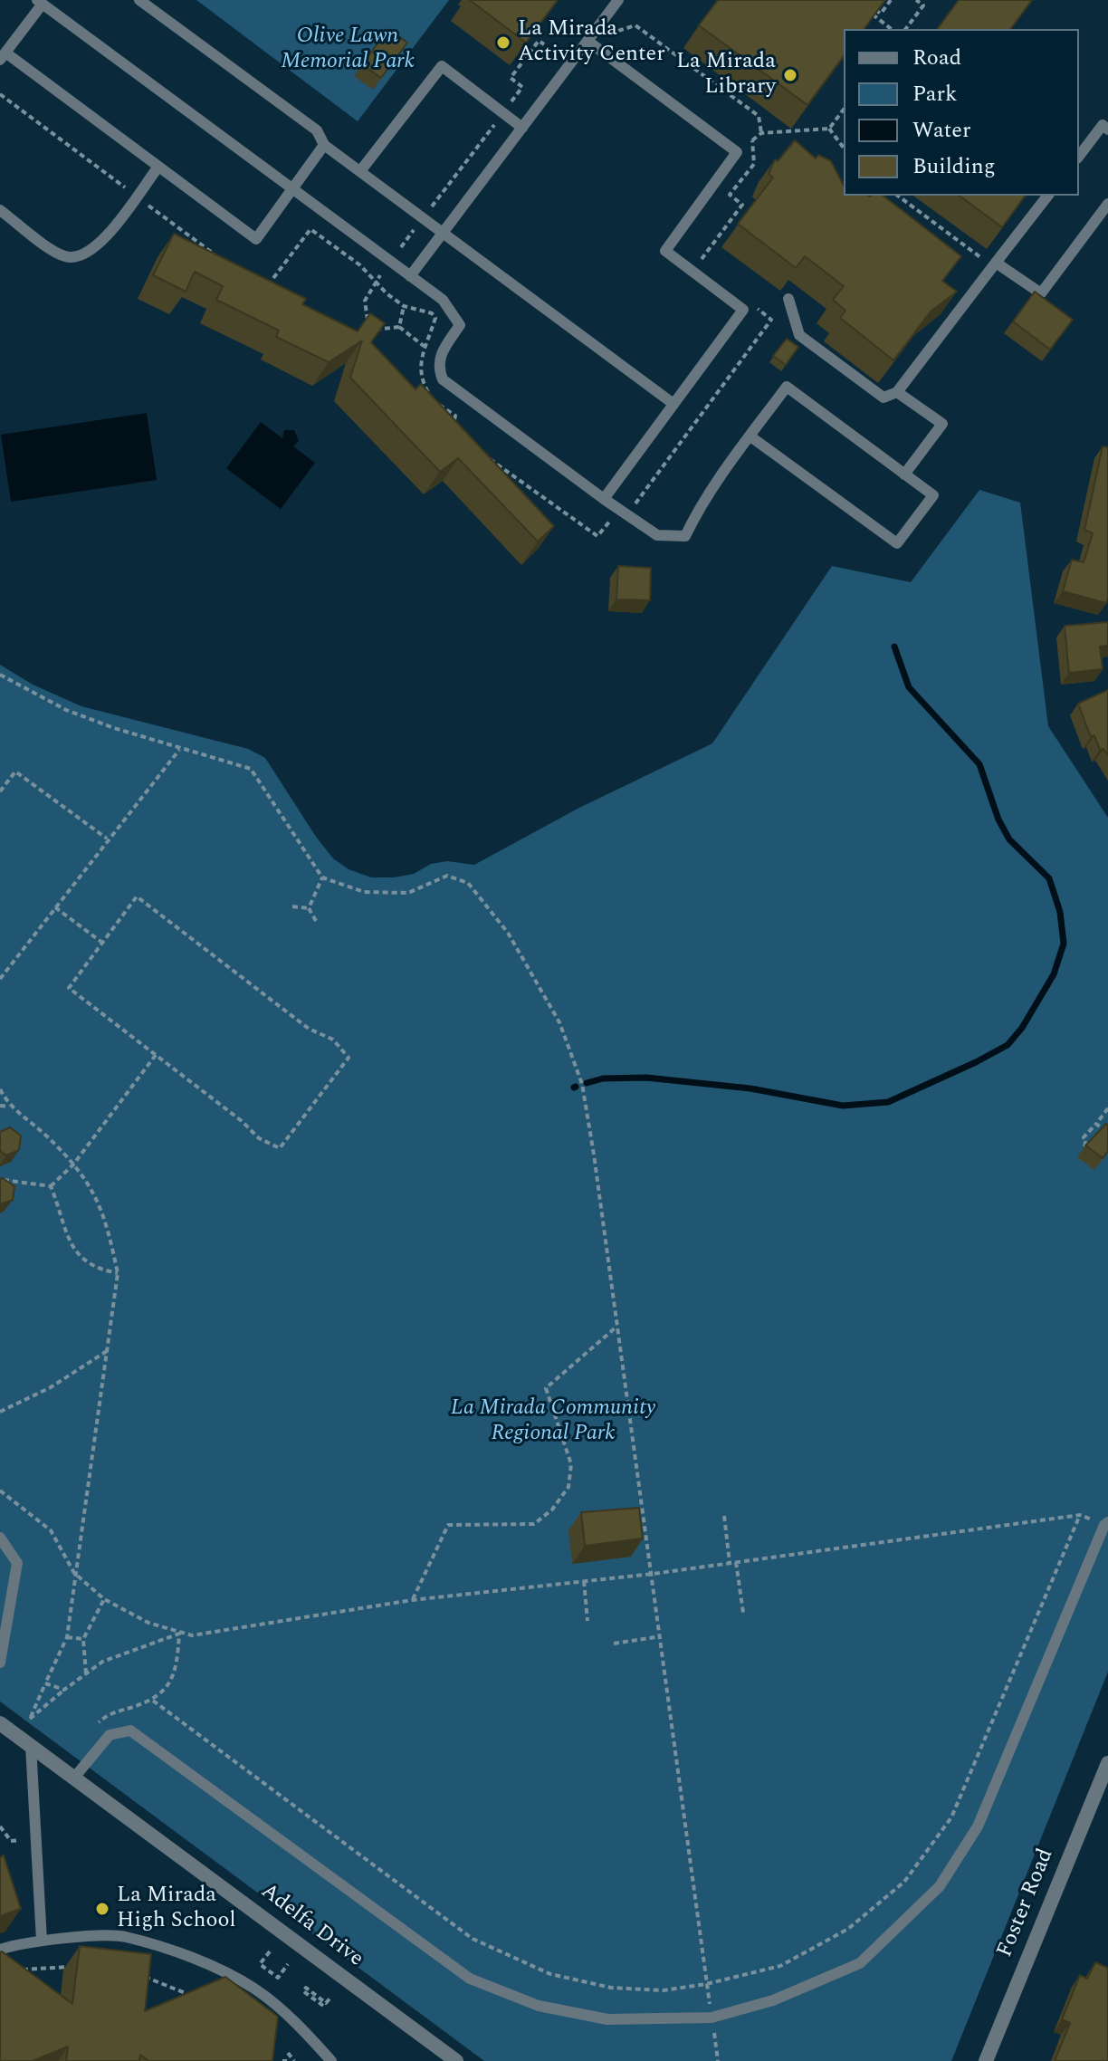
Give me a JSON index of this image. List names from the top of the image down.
{
  "streets": {
    "street": ["Foster Road", "Adelfa Drive"]
  },
  "parks": ["Olive Lawn Memorial Park", "La Mirada Community Regional Park"],
  "places": ["La Mirada Activity Center", "La Mirada Library", "La Mirada High School"],
  "legend": [
    "Road",
    "Park",
    "Water",
    "Building"
  ]
}
